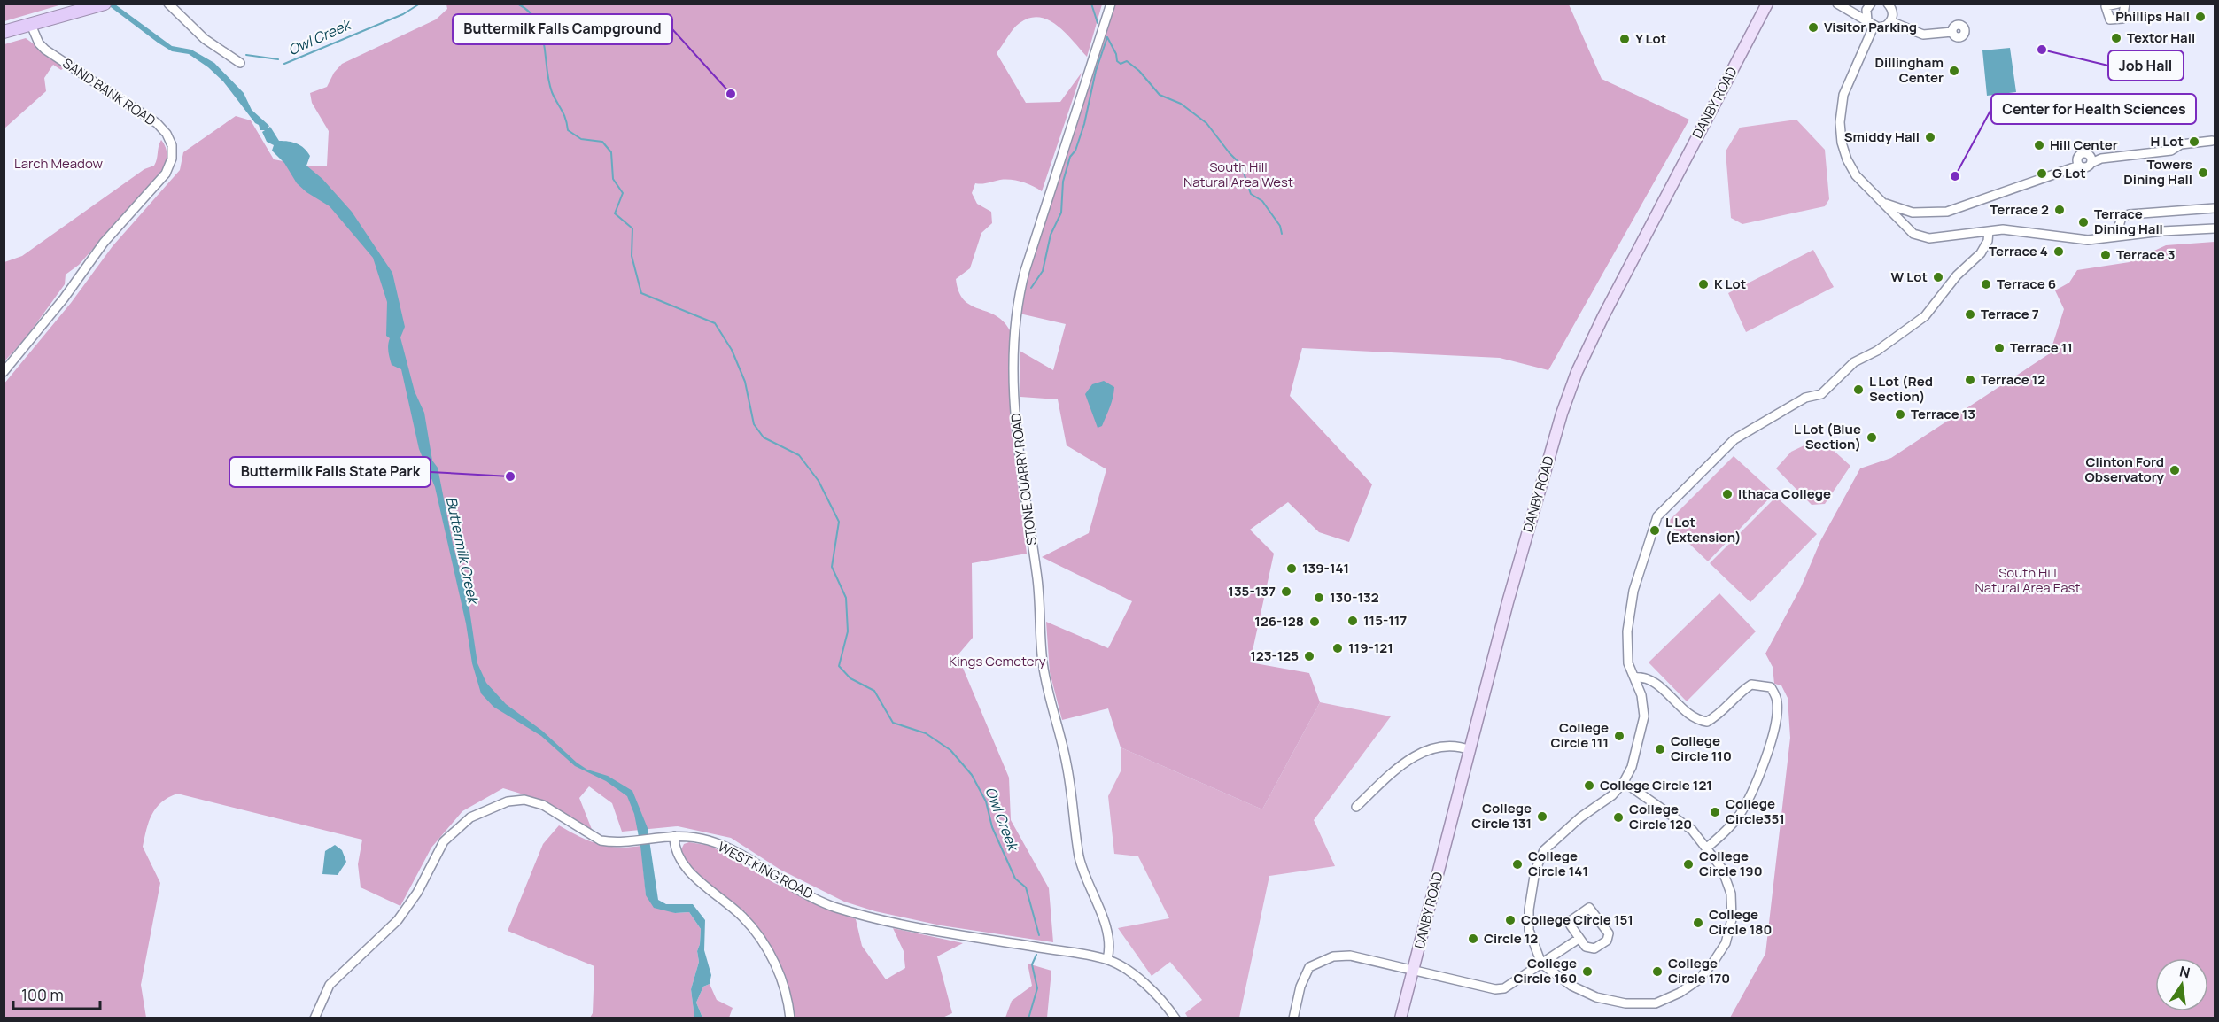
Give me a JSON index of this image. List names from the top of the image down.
{
  "streets": {
    "main road": ["DANBY ROAD"],
    "street": ["SAND BANK ROAD", "STONE QUARRY ROAD", "WEST KING ROAD"]
  },
  "crossings": [
    ["STONE QUARRY ROAD", "WEST KING ROAD"]
  ],
  "water": ["Owl Creek", "Buttermilk Creek"],
  "parks": [
    "Larch Meadow",
    "South Hill Natural Area West",
    "South Hill Natural Area East",
    "Kings Cemetery"
  ],
  "places": [
    "Phillips Hall",
    "Visitor Parking",
    "Textor Hall",
    "Y Lot",
    "Job Hall",
    "Dillingham Center",
    "Buttermilk Falls Campground",
    "Smiddy Hall",
    "H Lot",
    "Hill Center",
    "Towers Dining Hall",
    "G Lot",
    "Center for Health Sciences",
    "Terrace 2",
    "Terrace Dining Hall",
    "Terrace 4",
    "Terrace 3",
    "W Lot",
    "K Lot",
    "Terrace 6",
    "Terrace 7",
    "Terrace 11",
    "Terrace 12",
    "L Lot (Red Section)",
    "Terrace 13",
    "L Lot (Blue Section)",
    "Clinton Ford Observatory",
    "Buttermilk Falls State Park",
    "Ithaca College",
    "L Lot (Extension)",
    "139-141",
    "135-137",
    "130-132",
    "115-117",
    "126-128",
    "119-121",
    "123-125",
    "College Circle 111",
    "College Circle 110",
    "College Circle 121",
    "College Circle351",
    "College Circle 131",
    "College Circle 120",
    "College Circle 141",
    "College Circle 190",
    "College Circle 151",
    "College Circle 180",
    "Circle 12",
    "College Circle 160",
    "College Circle 170"
  ],
  "scale_bar": "100 m",
  "north": "top"
}
